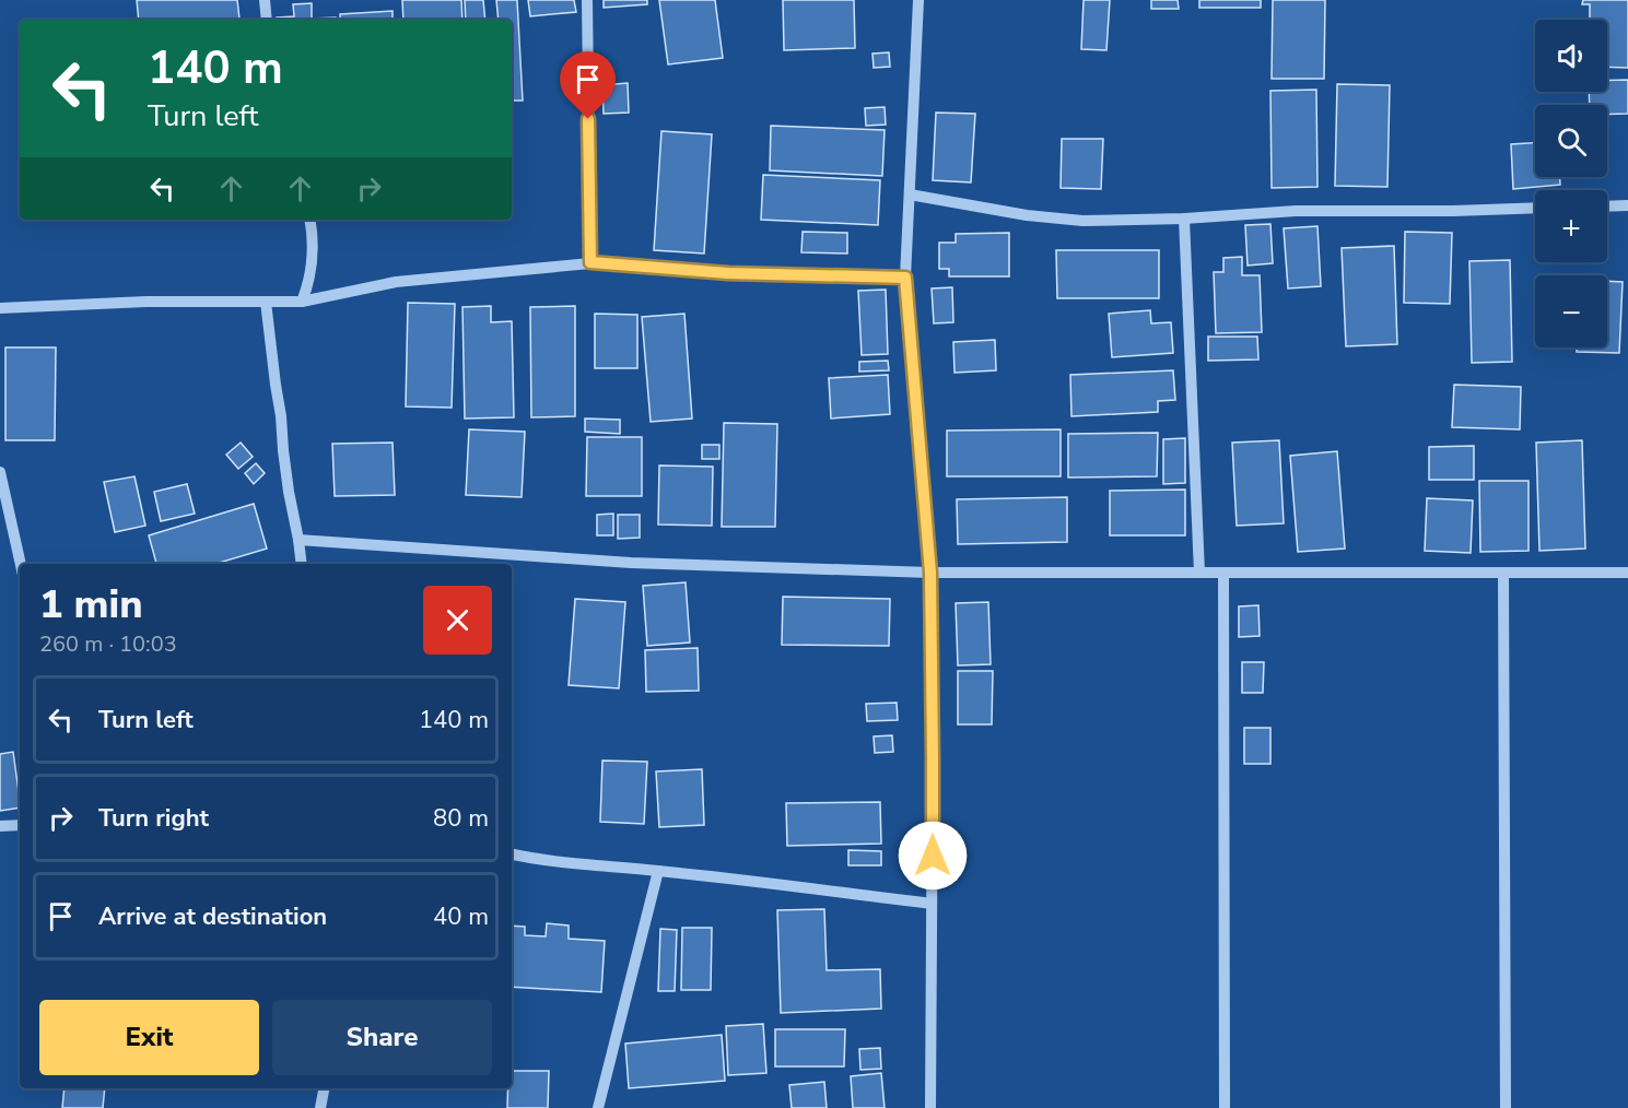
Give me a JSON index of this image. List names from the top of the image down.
{
  "page": {
    "map_buttons": ["+", "−"],
    "turn": ["140 m", "Turn left"],
    "heading": ["1 min", "260 m · 10:03"],
    "list": [
      {
        "name": "Turn left",
        "value": "140 m"
      },
      {
        "name": "Turn right",
        "value": "80 m"
      },
      {
        "name": "Arrive at destination",
        "value": "40 m"
      }
    ],
    "buttons": ["Exit", "Share"]
  }
}
